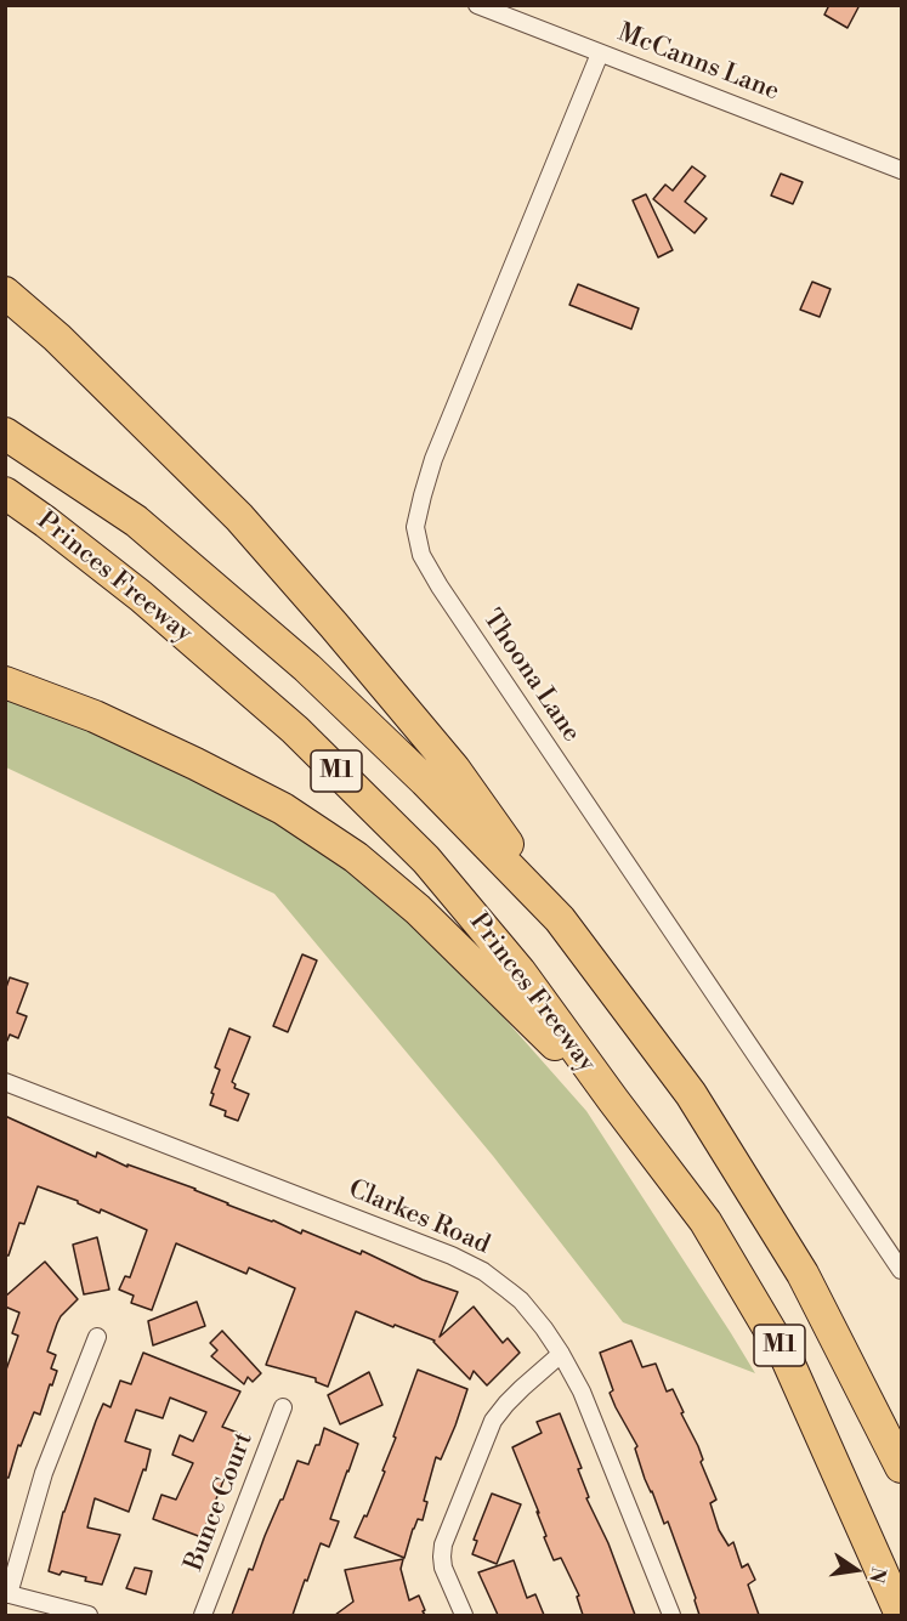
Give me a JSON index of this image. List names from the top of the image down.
{
  "streets": {
    "highway": ["Princes Freeway", "M1"],
    "street": [
      "McCanns Lane",
      "Thoona Lane",
      "Clarkes Road",
      "Bunce Court"
    ]
  },
  "crossings": [
    ["McCanns Lane", "Thoona Lane"]
  ],
  "north": "right"
}
